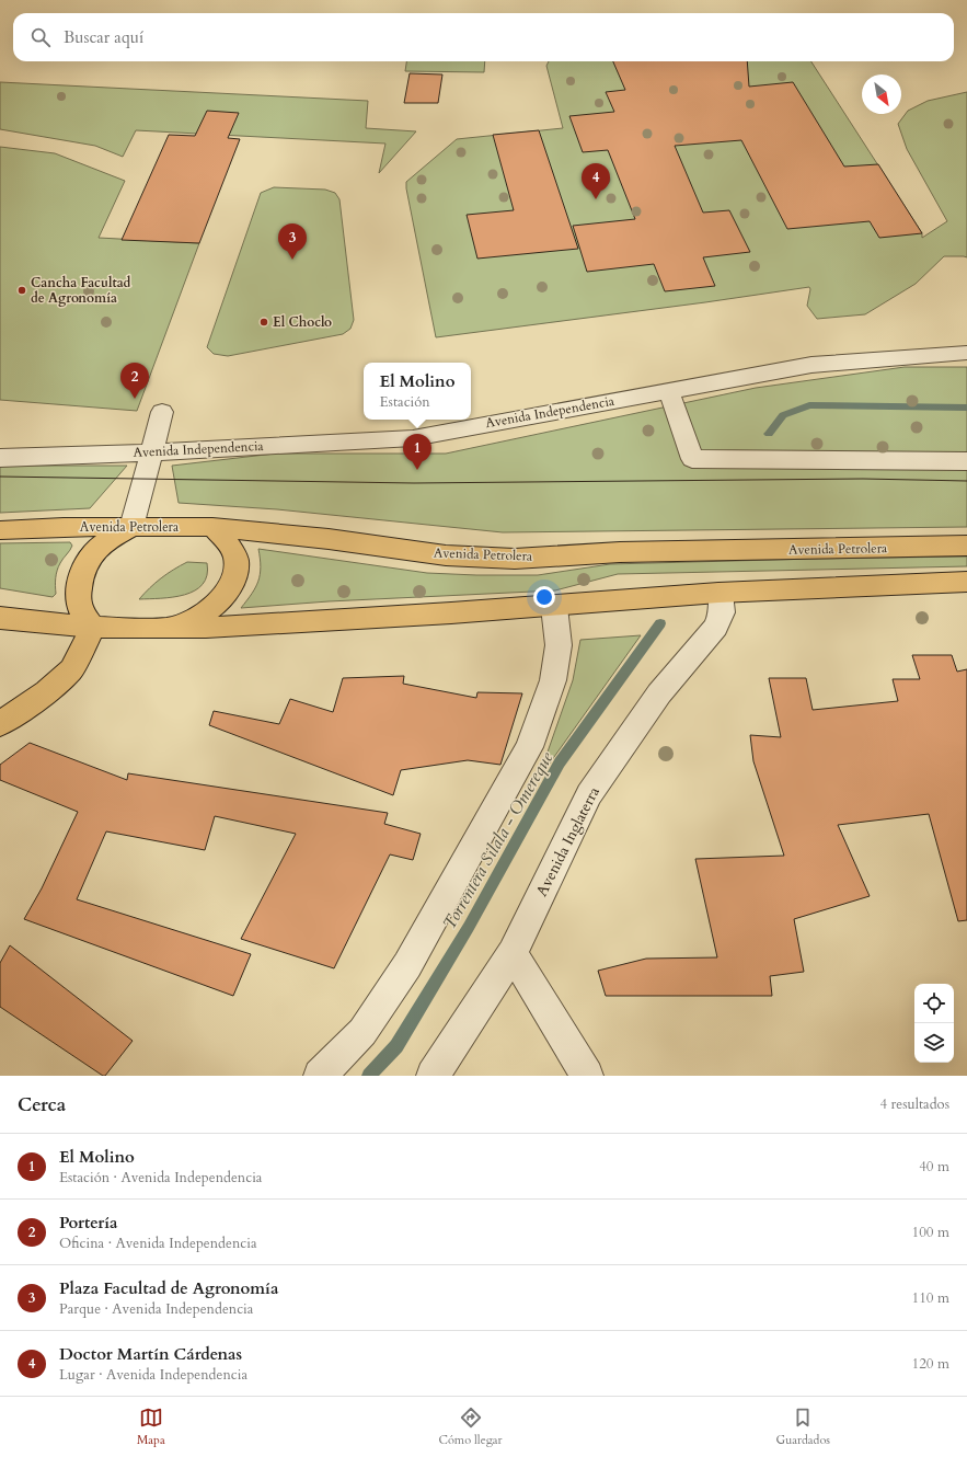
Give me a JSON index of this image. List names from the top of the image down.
{
  "streets": {
    "main road": ["Avenida Petrolera"],
    "street": ["Avenida Independencia", "Avenida Inglaterra"]
  },
  "water": ["Torrentera Silala - Omereque"],
  "places": ["Cancha Facultad de Agronomía", "El Choclo"],
  "north": "bottom right",
  "page": {
    "search": "Buscar aquí",
    "pins": [
      "4",
      "3",
      "2",
      "1"
    ],
    "popup": ["El Molino", "Estación"],
    "heading": ["Cerca", "4 resultados"],
    "list": [
      {
        "mark": "1",
        "name": "El Molino",
        "note": "Estación · Avenida Independencia",
        "value": "40 m"
      },
      {
        "mark": "2",
        "name": "Portería",
        "note": "Oficina · Avenida Independencia",
        "value": "100 m"
      },
      {
        "mark": "3",
        "name": "Plaza Facultad de Agronomía",
        "note": "Parque · Avenida Independencia",
        "value": "110 m"
      },
      {
        "mark": "4",
        "name": "Doctor Martín Cárdenas",
        "note": "Lugar · Avenida Independencia",
        "value": "120 m"
      }
    ],
    "nav": ["Mapa", "Cómo llegar", "Guardados"]
  }
}
